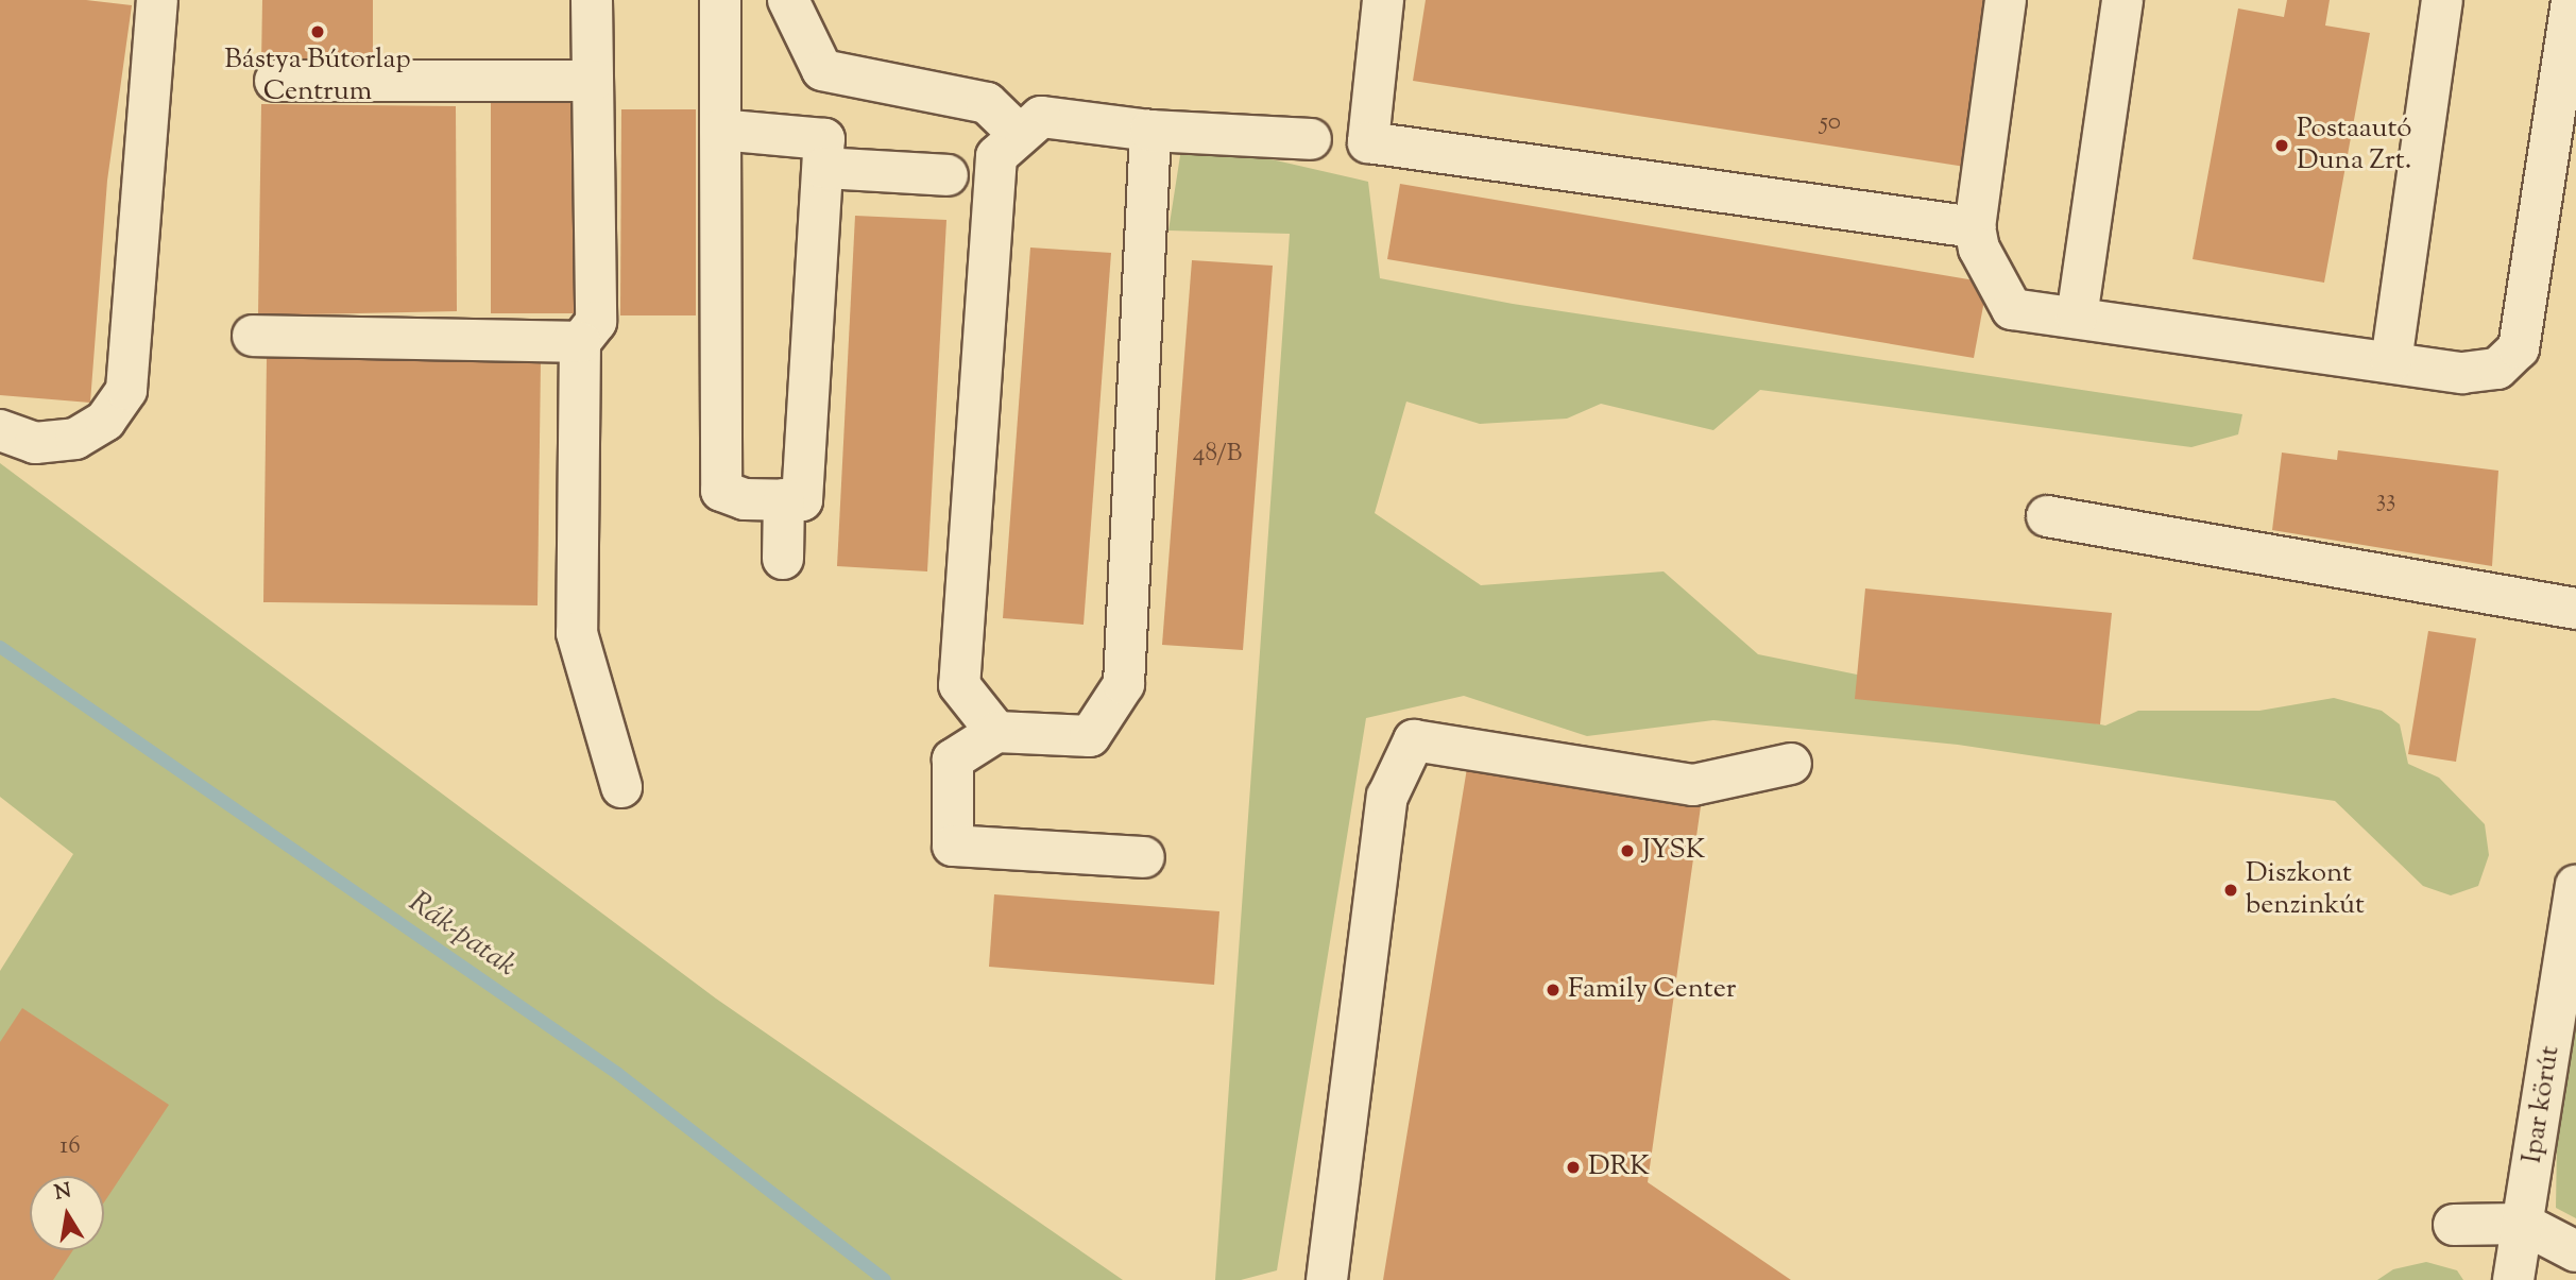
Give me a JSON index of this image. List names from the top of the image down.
{
  "streets": {
    "street": ["Ipar körút"]
  },
  "water": ["Rák-patak"],
  "places": [
    "Bástya Bútorlap Centrum",
    "Postaautó Duna Zrt.",
    "JYSK",
    "Diszkont benzinkút",
    "Family Center",
    "DRK"
  ],
  "house_numbers": [
    "50",
    "48/B",
    "33",
    "16"
  ],
  "north": "top"
}
